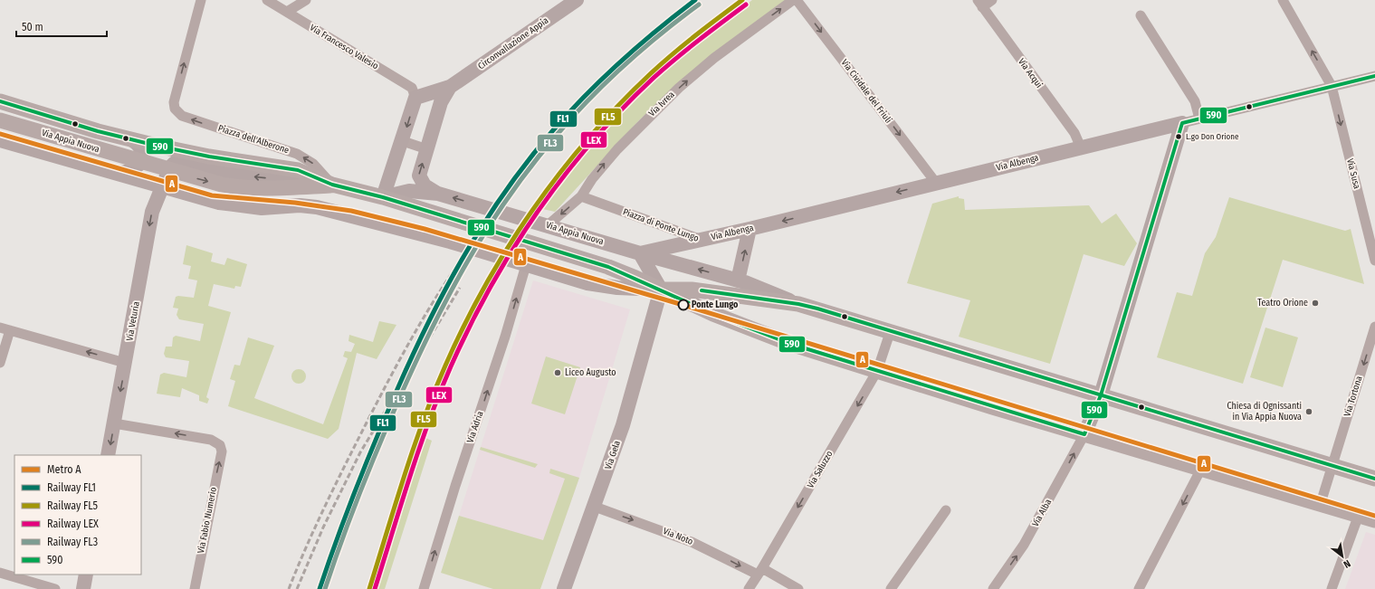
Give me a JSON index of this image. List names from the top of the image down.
{
  "streets": {
    "main road": ["Piazza dell'Alberone", "Via Appia Nuova"],
    "street": [
      "Circonvallazione Appia",
      "Via Francesco Valesio",
      "Via Acqui",
      "Via Cividale del Friuli",
      "Via Ivrea",
      "Via Albenga",
      "Via Susa",
      "Piazza di Ponte Lungo",
      "Via Veturia",
      "Via Tortona",
      "Via Adria",
      "Via Gela",
      "Via Saluzzo",
      "Via Alba",
      "Via Fabio Numerio",
      "Via Noto"
    ]
  },
  "crossings": [
    ["Via Acqui", "Via Albenga"],
    ["Via Cividale del Friuli", "Via Albenga"],
    ["Via Ivrea", "Via Appia Nuova"],
    ["Via Ivrea", "Piazza di Ponte Lungo"],
    ["Piazza dell'Alberone", "Via Appia Nuova"],
    ["Via Appia Nuova", "Piazza di Ponte Lungo"],
    ["Via Appia Nuova", "Via Veturia"],
    ["Via Appia Nuova", "Via Gela"],
    ["Via Albenga", "Via Susa"],
    ["Via Albenga", "Piazza di Ponte Lungo"],
    ["Via Veturia", "Via Fabio Numerio"],
    ["Via Gela", "Via Noto"],
    ["Via Saluzzo", "Via Noto"]
  ],
  "one_way": [
    "Via Cividale del Friuli",
    "Via Veturia",
    "Via Tortona",
    "Via Adria",
    "Via Saluzzo",
    "Via Alba",
    "Via Noto"
  ],
  "places": [
    "L.go Don Orione",
    "Teatro Orione",
    "Ponte Lungo",
    "Liceo Augusto",
    "Chiesa di Ognissanti in Via Appia Nuova"
  ],
  "lines": [
    "rail line FL1",
    "rail line FL5",
    "rail line LEX",
    "rail line FL3",
    "transit line 590",
    "metro line A"
  ],
  "legend": [
    "Metro A",
    "Railway FL1",
    "Railway FL5",
    "Railway LEX",
    "Railway FL3",
    "590"
  ],
  "scale_bar": "50 m",
  "north": "bottom right"
}
